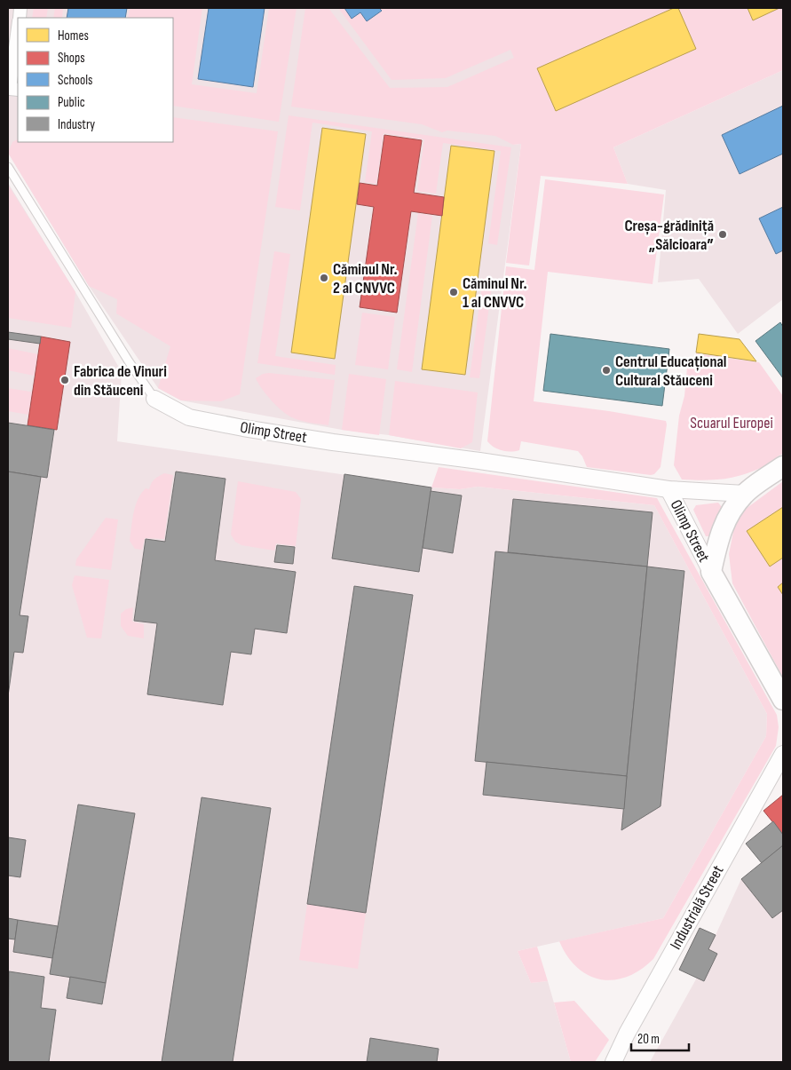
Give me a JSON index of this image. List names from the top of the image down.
{
  "streets": {
    "street": ["Olimp Street", "Industrială Street"]
  },
  "parks": ["Scuarul Europei"],
  "places": [
    "Creșa-grădiniță „Sălcioara”",
    "Căminul Nr. 2 al CNVVC",
    "Căminul Nr. 1 al CNVVC",
    "Centrul Educațional Cultural Stăuceni",
    "Fabrica de Vinuri din Stăuceni"
  ],
  "legend": [
    "Homes",
    "Shops",
    "Schools",
    "Public",
    "Industry"
  ],
  "scale_bar": "20 m"
}
